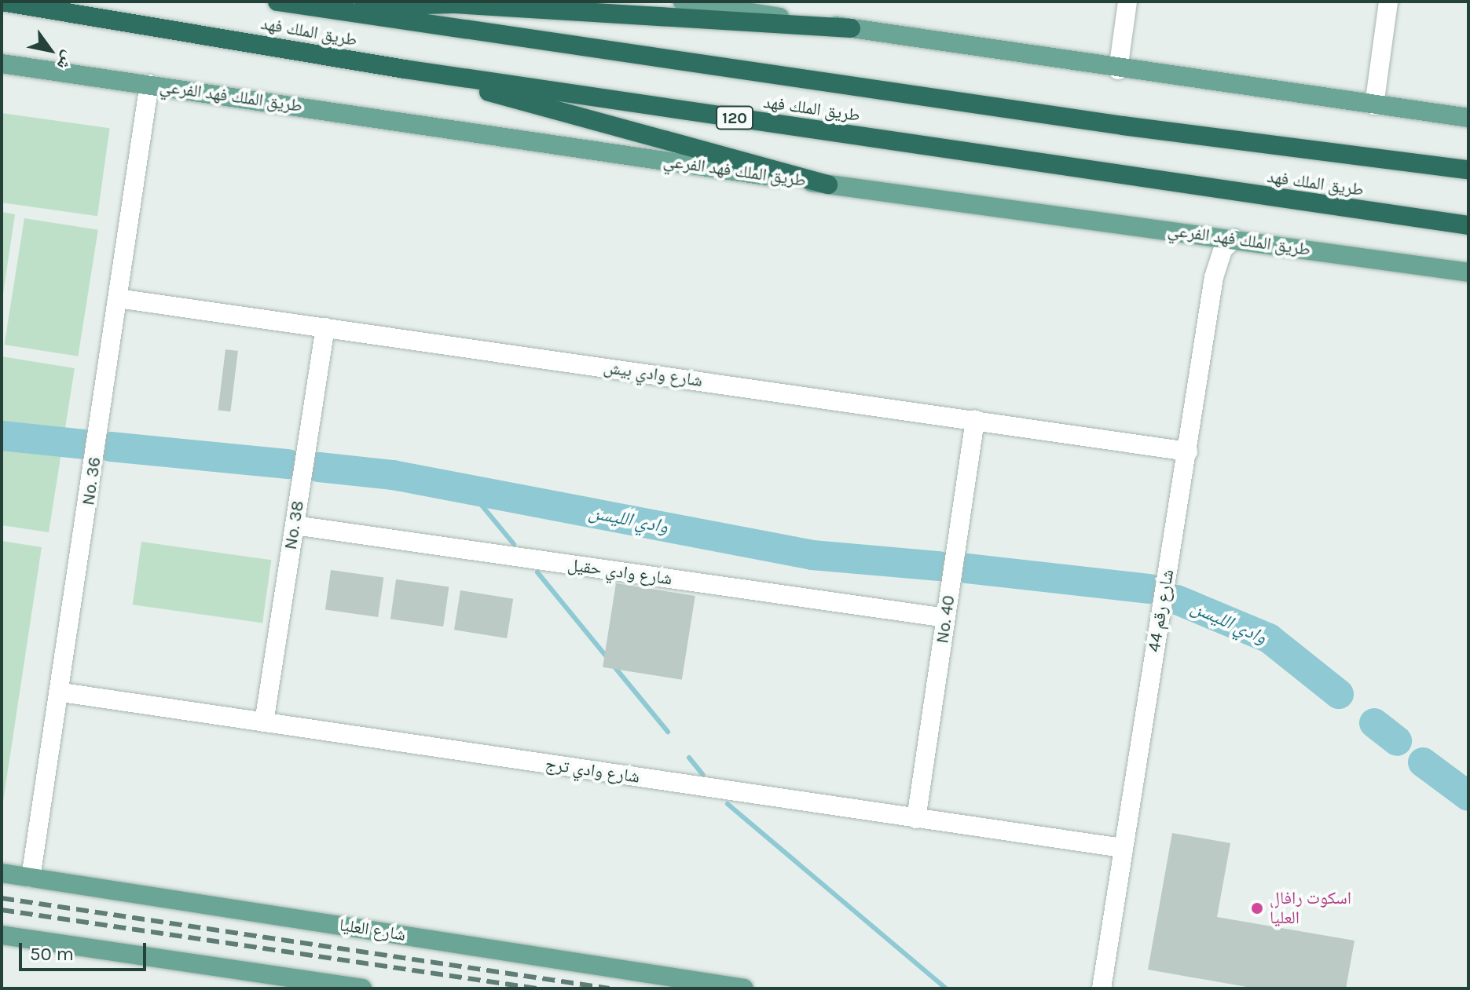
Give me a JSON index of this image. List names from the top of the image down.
{
  "streets": {
    "highway": ["طريق الملك فهد", "120"],
    "main road": ["طريق الملك فهد الفرعي", "شارع العليا"],
    "street": [
      "شارع وادي بيش",
      "No. 36",
      "No. 38",
      "شارع وادي حقيل",
      "شارع رقم 44",
      "No. 40",
      "شارع وادي ترج"
    ]
  },
  "crossings": [
    ["طريق الملك فهد الفرعي", "No. 36"],
    ["طريق الملك فهد الفرعي", "شارع رقم 44"],
    ["شارع وادي بيش", "No. 36"],
    ["شارع وادي بيش", "No. 38"],
    ["شارع وادي بيش", "شارع رقم 44"],
    ["شارع وادي بيش", "No. 40"],
    ["No. 36", "شارع وادي ترج"],
    ["No. 36", "شارع العليا"],
    ["No. 38", "شارع وادي حقيل"],
    ["No. 38", "شارع وادي ترج"],
    ["شارع وادي حقيل", "No. 40"],
    ["شارع رقم 44", "شارع وادي ترج"],
    ["No. 40", "شارع وادي ترج"]
  ],
  "water": ["وادي الليسن"],
  "places": ["اسكوت رافال العليا"],
  "scale_bar": "50 m",
  "north": "bottom right"
}
